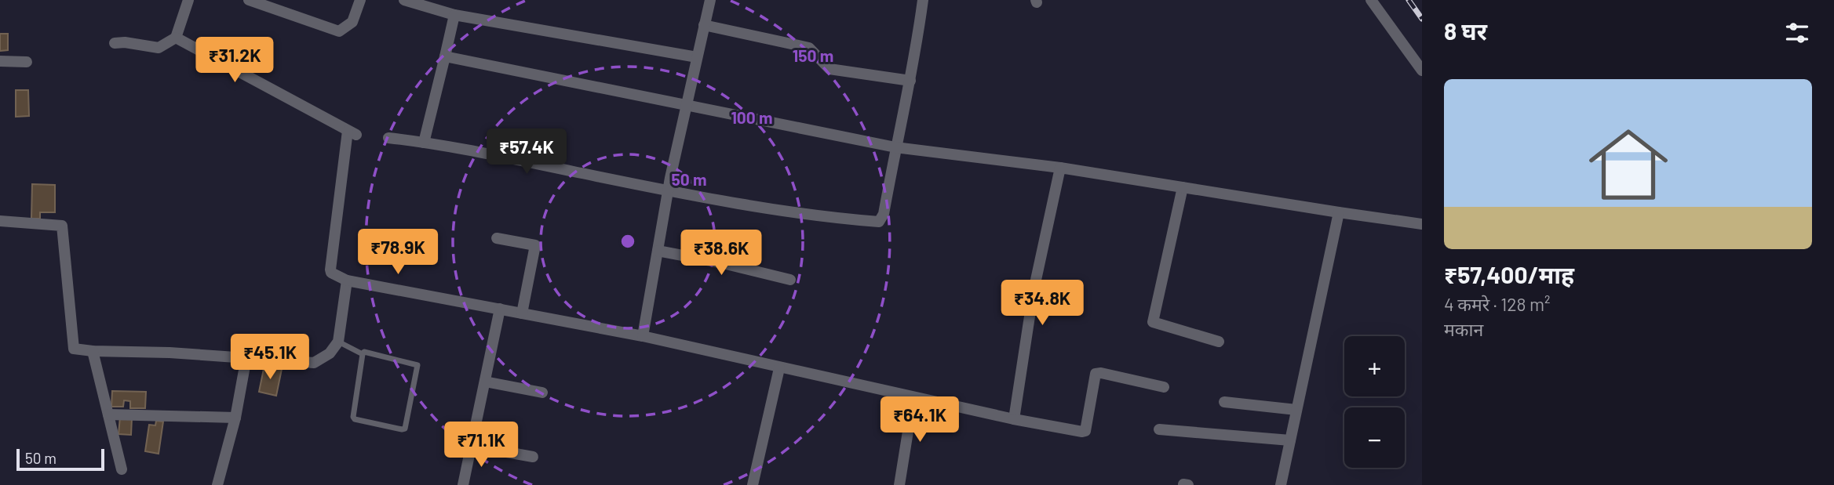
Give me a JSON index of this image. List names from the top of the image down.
{
  "scale_bar": "50 m",
  "page": {
    "heading": "8 घर",
    "price": [
      "₹31.2K",
      "₹57.4K",
      "₹78.9K",
      "₹38.6K",
      "₹34.8K",
      "₹45.1K",
      "₹64.1K",
      "₹71.1K"
    ],
    "list": [
      {
        "name": "₹57,400/माह",
        "note": "4 कमरे · 128 m² · मकान"
      }
    ],
    "map_buttons": ["+", "−"],
    "scale": "50 m"
  },
  "rings": ["150 m", "100 m", "50 m"]
}
